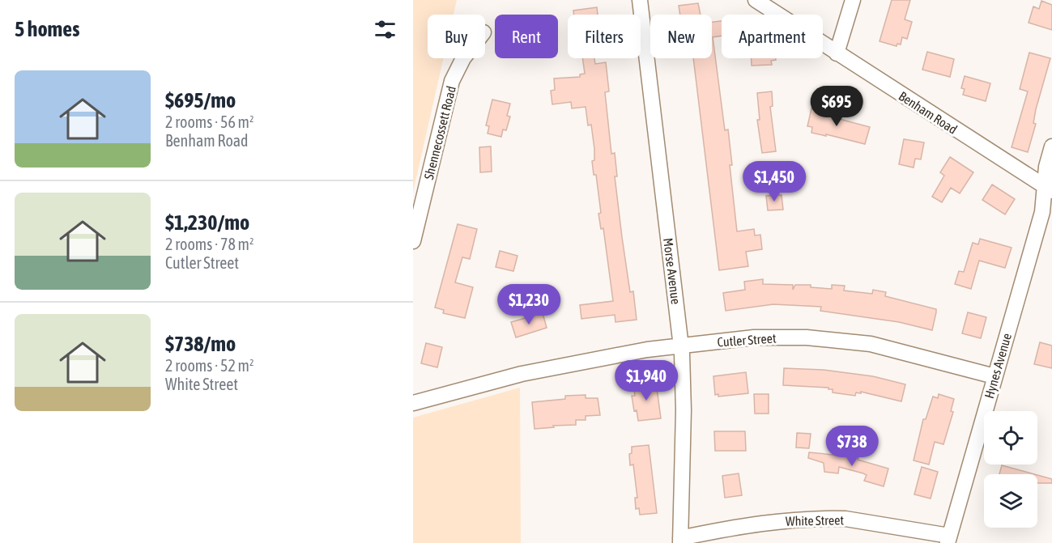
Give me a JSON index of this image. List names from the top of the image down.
{
  "streets": {
    "street": [
      "Benham Road",
      "Shennecossett Road",
      "Morse Avenue",
      "Cutler Street",
      "Hynes Avenue",
      "White Street"
    ]
  },
  "crossings": [
    ["Benham Road", "Hynes Avenue"],
    ["Morse Avenue", "Cutler Street"],
    ["Morse Avenue", "White Street"],
    ["Cutler Street", "Hynes Avenue"],
    ["Hynes Avenue", "White Street"]
  ],
  "page": {
    "heading": "5 homes",
    "chip": [
      "Buy",
      "Rent",
      "Filters",
      "New",
      "Apartment"
    ],
    "list": [
      {
        "name": "$695/mo",
        "note": "2 rooms · 56 m² · Benham Road"
      },
      {
        "name": "$1,230/mo",
        "note": "2 rooms · 78 m² · Cutler Street"
      },
      {
        "name": "$738/mo",
        "note": "2 rooms · 52 m² · White Street"
      }
    ],
    "price": [
      "$695",
      "$1,450",
      "$1,230",
      "$1,940",
      "$738"
    ]
  }
}
